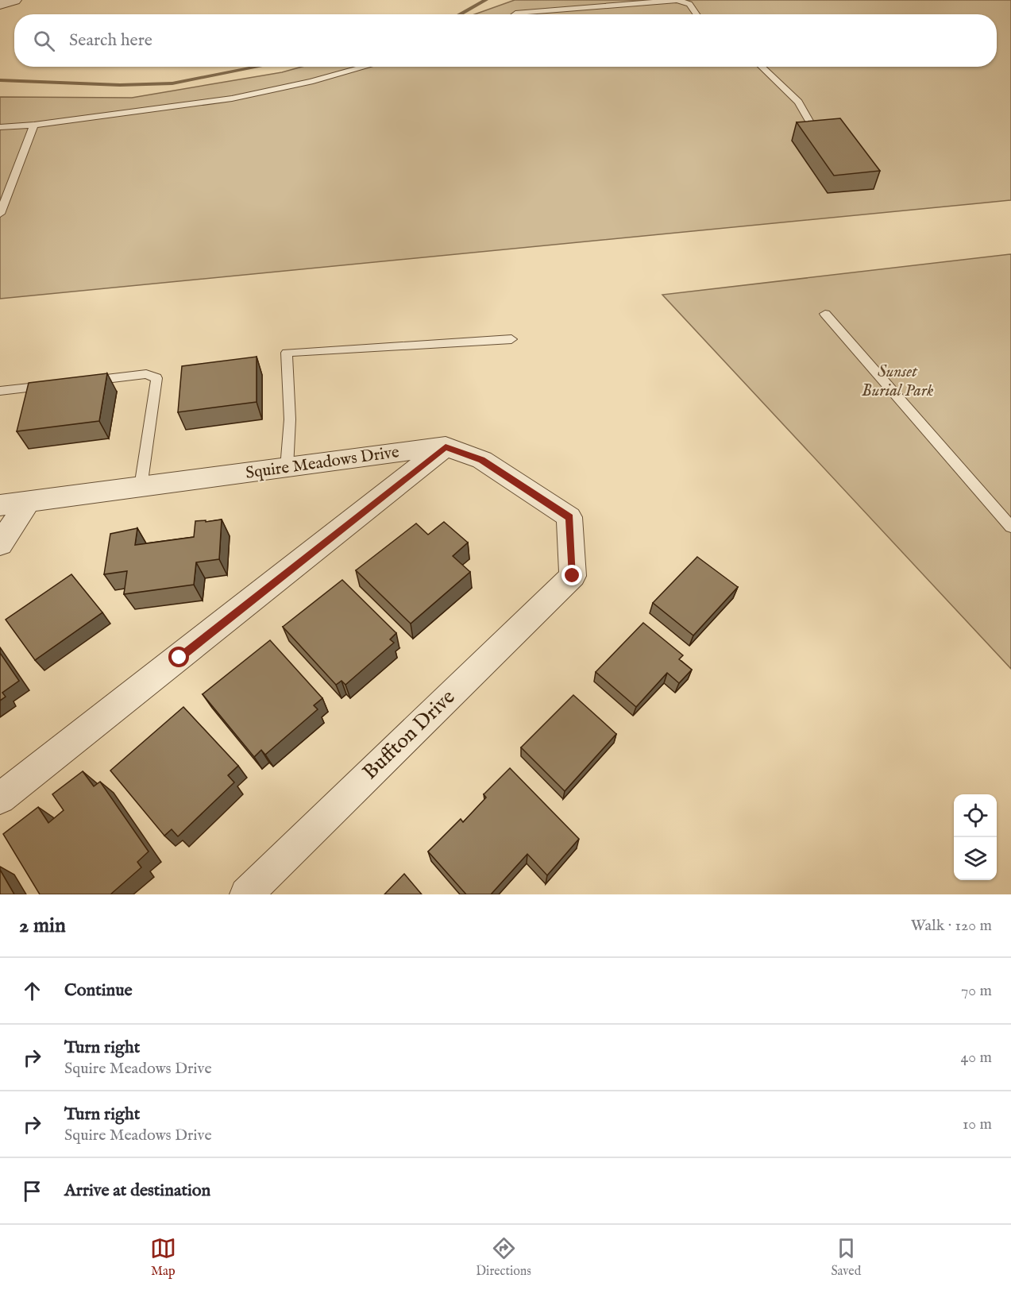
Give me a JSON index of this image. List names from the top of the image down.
{
  "streets": {
    "street": ["Squire Meadows Drive", "Buffton Drive"]
  },
  "crossings": [
    ["Squire Meadows Drive", "Buffton Drive"]
  ],
  "parks": ["Sunset Burial Park"],
  "page": {
    "search": "Search here",
    "heading": ["2 min", "Walk · 120 m"],
    "list": [
      ["Continue", "70 m"],
      ["Turn right", "Squire Meadows Drive", "40 m"],
      ["Turn right", "Squire Meadows Drive", "10 m"],
      "Arrive at destination"
    ],
    "nav": ["Map", "Directions", "Saved"]
  }
}
